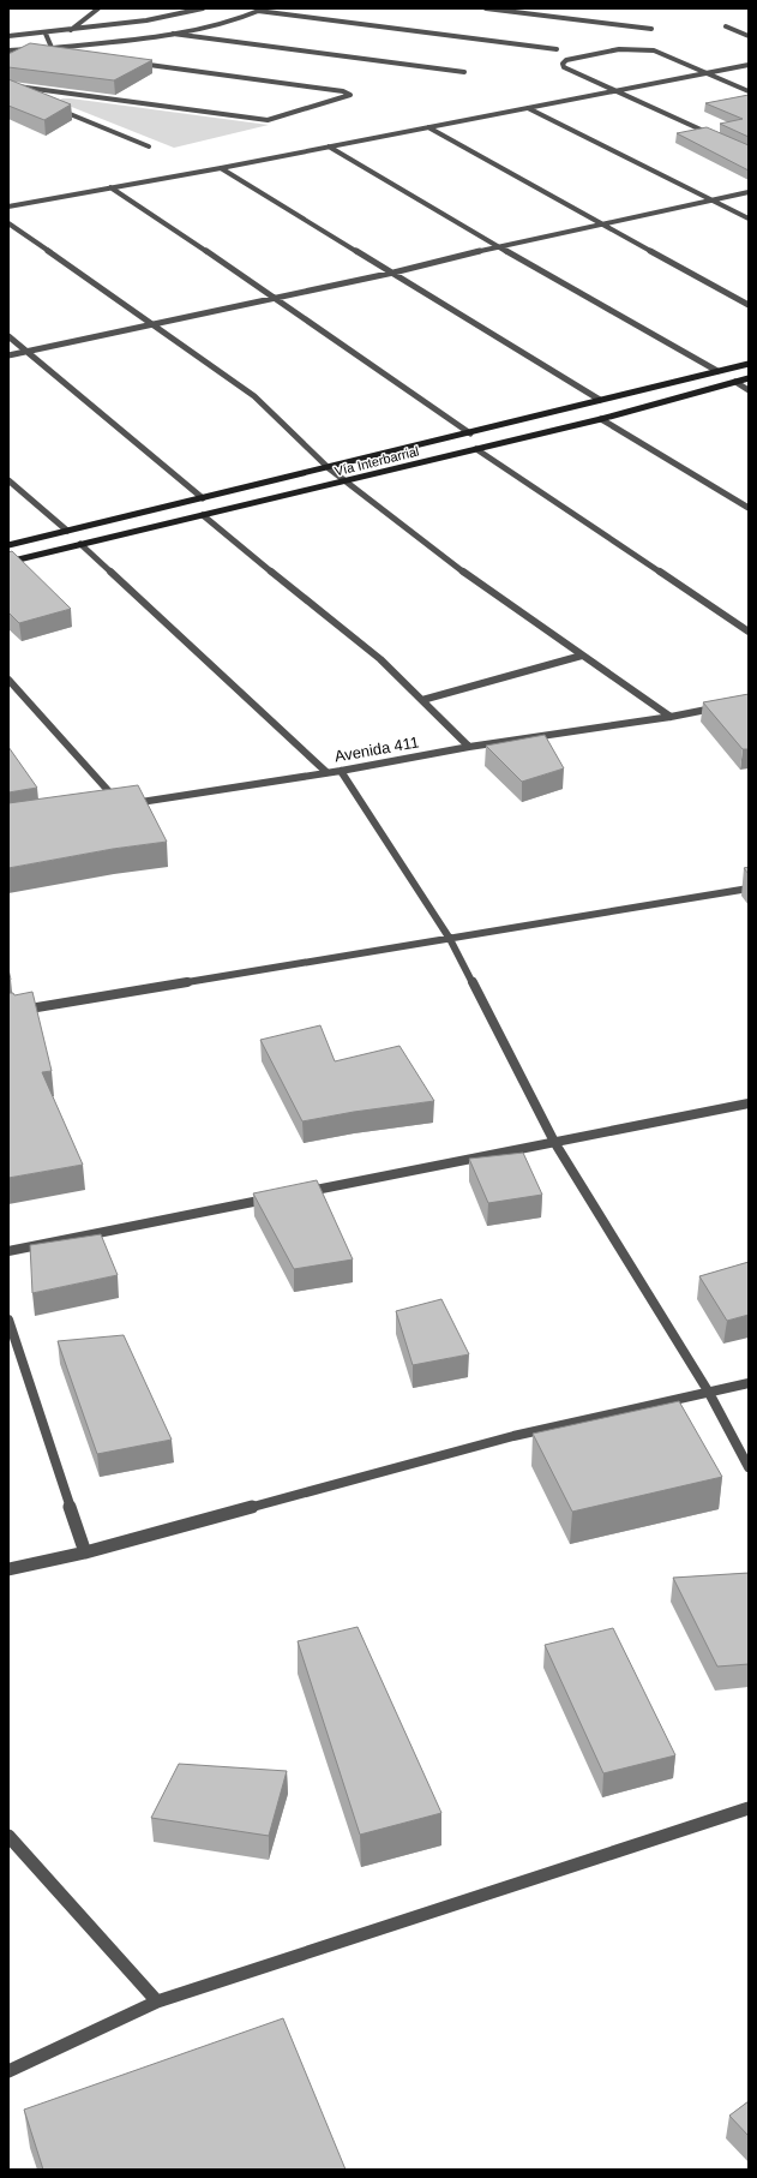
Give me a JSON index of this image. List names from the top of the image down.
{
  "streets": {
    "main road": ["Vía Interbarrial"],
    "street": ["Avenida 411"]
  }
}
